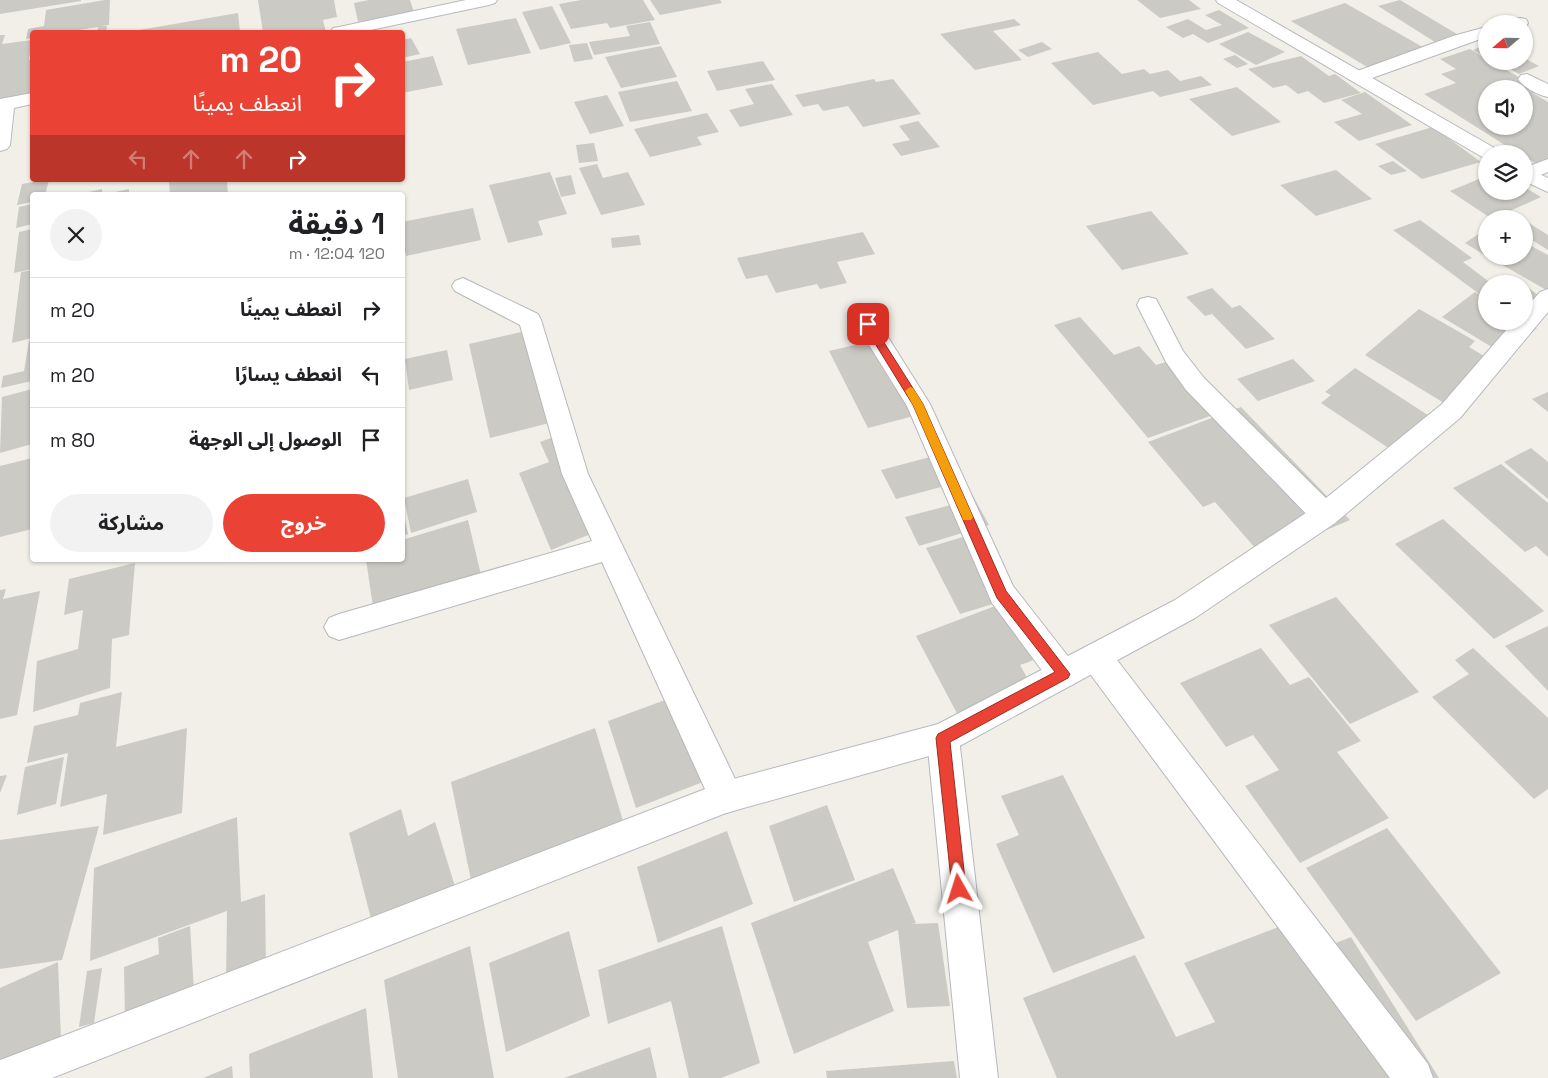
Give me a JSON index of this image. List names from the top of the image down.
{
  "north": "left",
  "page": {
    "map_buttons": ["+", "−"],
    "turn": ["20 m", "انعطف يمينًا"],
    "heading": ["1 دقيقة", "120 m · 12:04"],
    "list": [
      {
        "name": "انعطف يمينًا",
        "value": "20 m"
      },
      {
        "name": "انعطف يسارًا",
        "value": "20 m"
      },
      {
        "name": "الوصول إلى الوجهة",
        "value": "80 m"
      }
    ],
    "buttons": ["خروج", "مشاركة"]
  }
}
